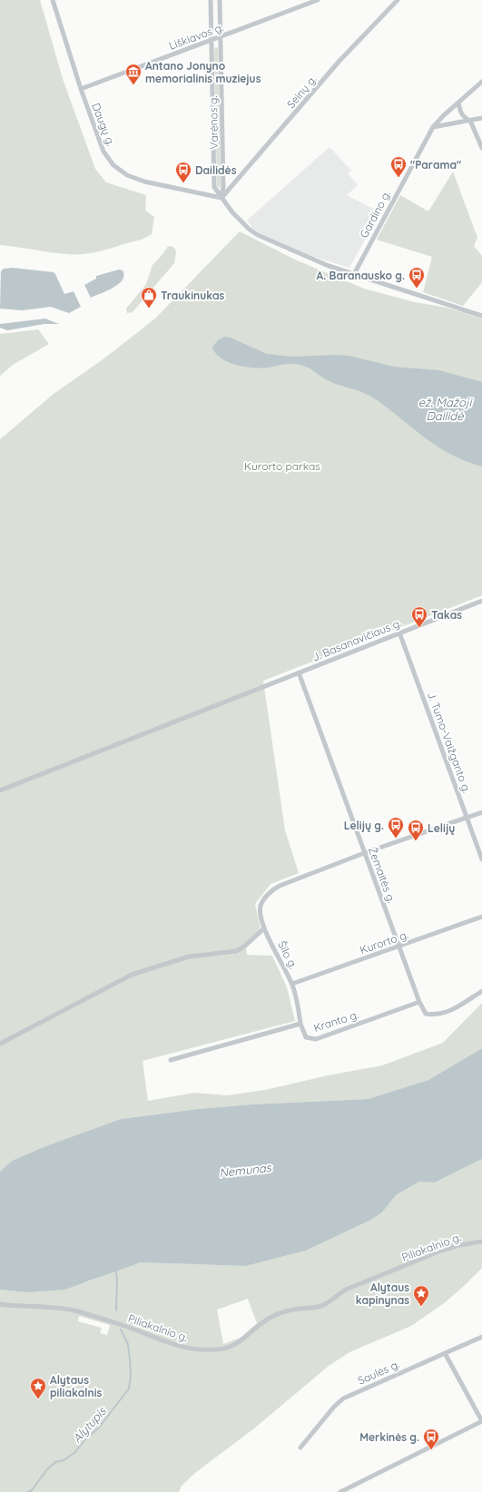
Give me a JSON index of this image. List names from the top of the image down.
{
  "streets": {
    "street": [
      "Liškiavos g.",
      "Seinų g.",
      "Varėnos g.",
      "Daugų g.",
      "Gardino g.",
      "J. Basanavičiaus g.",
      "J. Tumo-Vaižganto g.",
      "Žemaitės g.",
      "Kurorto g.",
      "Šilo g.",
      "Kranto g.",
      "Piliakalnio g.",
      "Saulės g."
    ]
  },
  "crossings": [
    ["Liškiavos g.", "Varėnos g."],
    ["Liškiavos g.", "Daugų g."],
    ["Seinų g.", "Varėnos g."],
    ["Seinų g.", "Daugų g."],
    ["Varėnos g.", "Daugų g."],
    ["J. Basanavičiaus g.", "J. Tumo-Vaižganto g."],
    ["J. Basanavičiaus g.", "Žemaitės g."],
    ["Žemaitės g.", "Kurorto g."],
    ["Žemaitės g.", "Šilo g."],
    ["Žemaitės g.", "Kranto g."],
    ["Kurorto g.", "Šilo g."],
    ["Šilo g.", "Kranto g."]
  ],
  "water": ["ež. Mažoji Dailidė", "Nemunas", "Alytupis"],
  "parks": ["Kurorto parkas"],
  "places": {
    "museum": ["Antano Jonyno memorialinis muziejus"],
    "bus stop": [
      "\"Parama\"",
      "Dailidės",
      "A. Baranausko g.",
      "Takas",
      "Lelijų g.",
      "Lelijų",
      "Merkinės g."
    ],
    "shop": ["Traukinukas"],
    "place": ["Alytaus kapinynas", "Alytaus piliakalnis"]
  }
}
